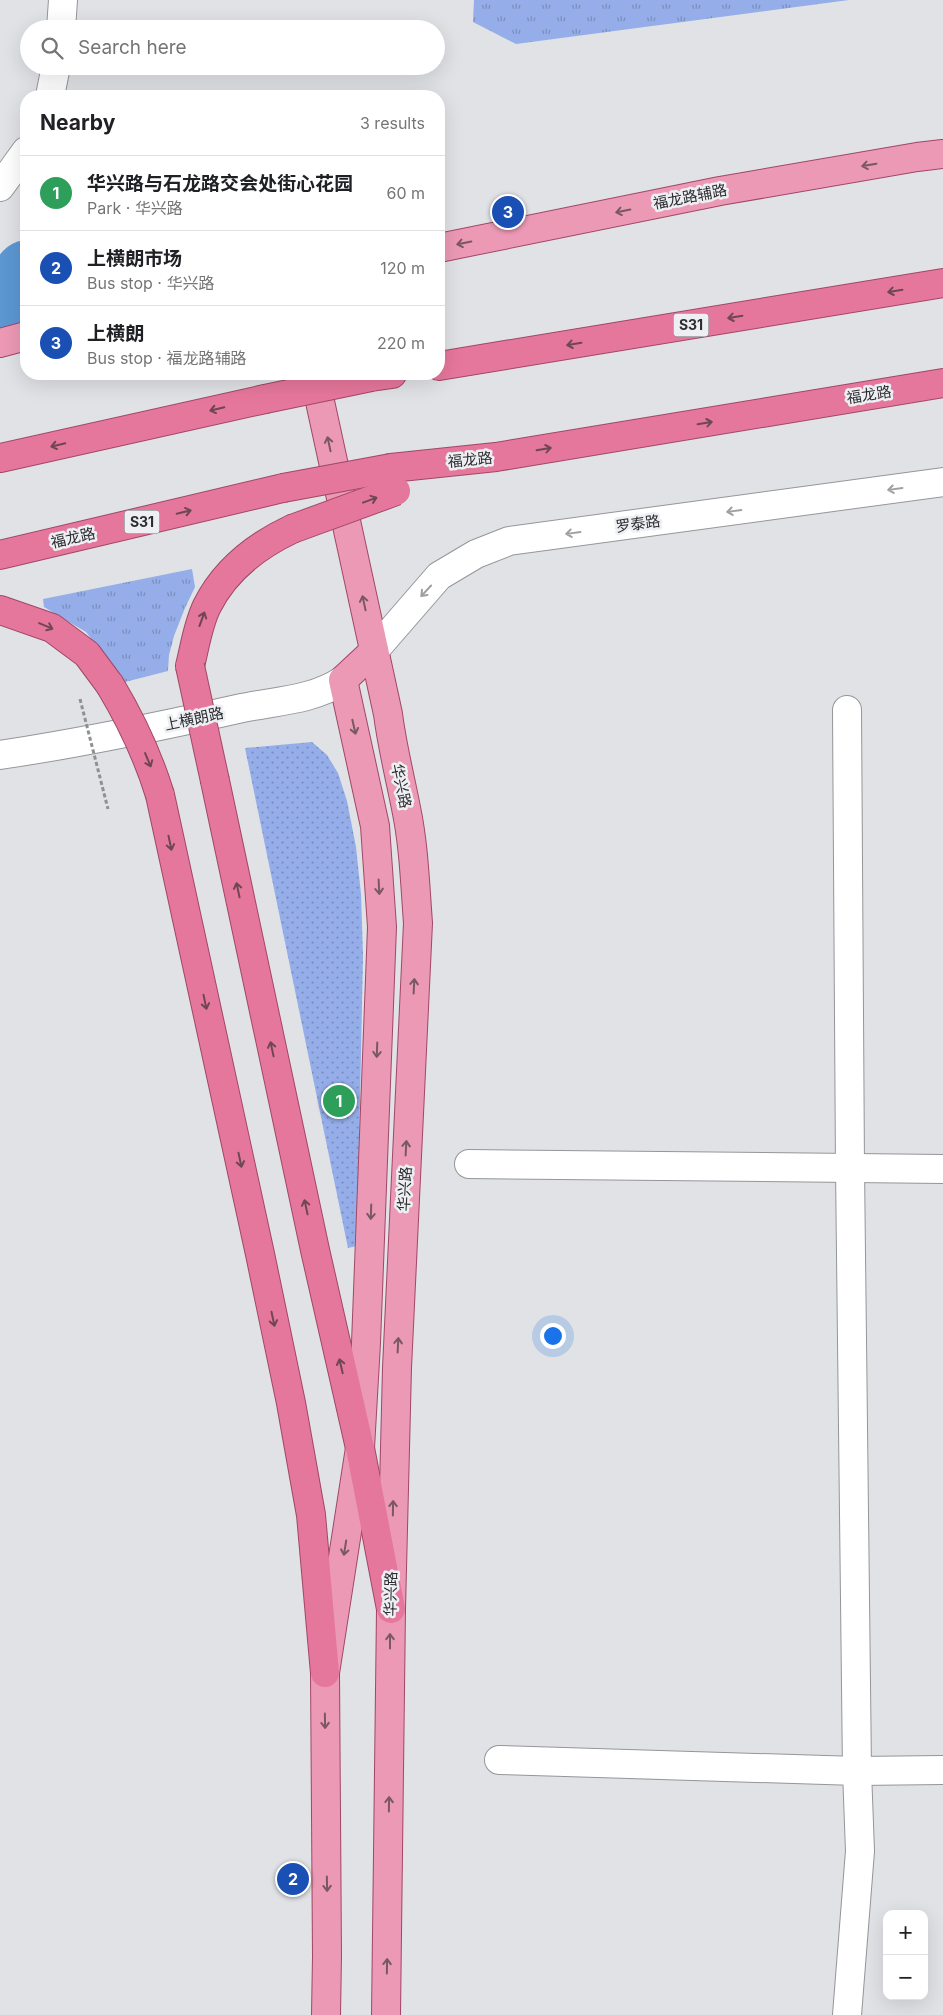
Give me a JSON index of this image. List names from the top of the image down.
{
  "streets": {
    "highway": ["S31", "福龙路"],
    "main road": ["福龙路辅路", "上横朗路", "华兴路"],
    "street": ["罗泰路"]
  },
  "crossings": [
    ["罗泰路", "上横朗路"],
    ["罗泰路", "华兴路"],
    ["上横朗路", "华兴路"]
  ],
  "one_way": ["福龙路辅路", "罗泰路"],
  "page": {
    "search": "Search here",
    "heading": ["Nearby", "3 results"],
    "list": [
      {
        "mark": "1",
        "name": "华兴路与石龙路交会处街心花园",
        "note": "Park · 华兴路",
        "value": "60 m"
      },
      {
        "mark": "2",
        "name": "上横朗市场",
        "note": "Bus stop · 华兴路",
        "value": "120 m"
      },
      {
        "mark": "3",
        "name": "上横朗",
        "note": "Bus stop · 福龙路辅路",
        "value": "220 m"
      }
    ],
    "pins": ["3", "1", "2"],
    "map_buttons": ["+", "−"]
  }
}
